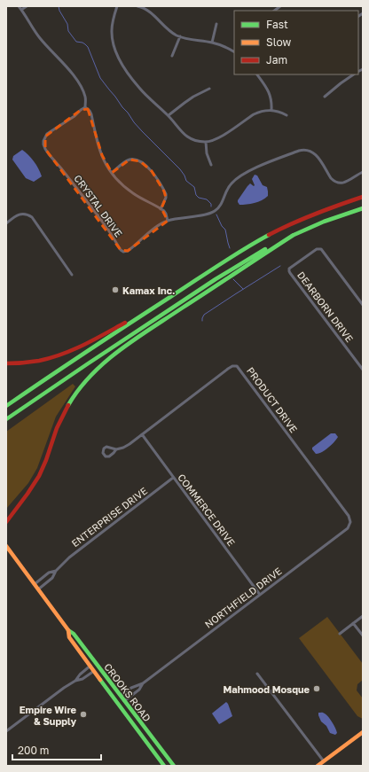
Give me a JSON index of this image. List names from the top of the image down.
{
  "streets": {
    "main road": ["CROOKS ROAD"],
    "street": [
      "CRYSTAL DRIVE",
      "DEARBORN DRIVE",
      "PRODUCT DRIVE",
      "COMMERCE DRIVE",
      "ENTERPRISE DRIVE",
      "NORTHFIELD DRIVE"
    ]
  },
  "crossings": [
    ["PRODUCT DRIVE", "COMMERCE DRIVE"],
    ["PRODUCT DRIVE", "NORTHFIELD DRIVE"],
    ["COMMERCE DRIVE", "ENTERPRISE DRIVE"],
    ["COMMERCE DRIVE", "NORTHFIELD DRIVE"],
    ["ENTERPRISE DRIVE", "CROOKS ROAD"],
    ["NORTHFIELD DRIVE", "CROOKS ROAD"]
  ],
  "places": ["Kamax Inc.", "Mahmood Mosque", "Empire Wire & Supply"],
  "legend": ["Fast", "Slow", "Jam"],
  "scale_bar": "200 m"
}
